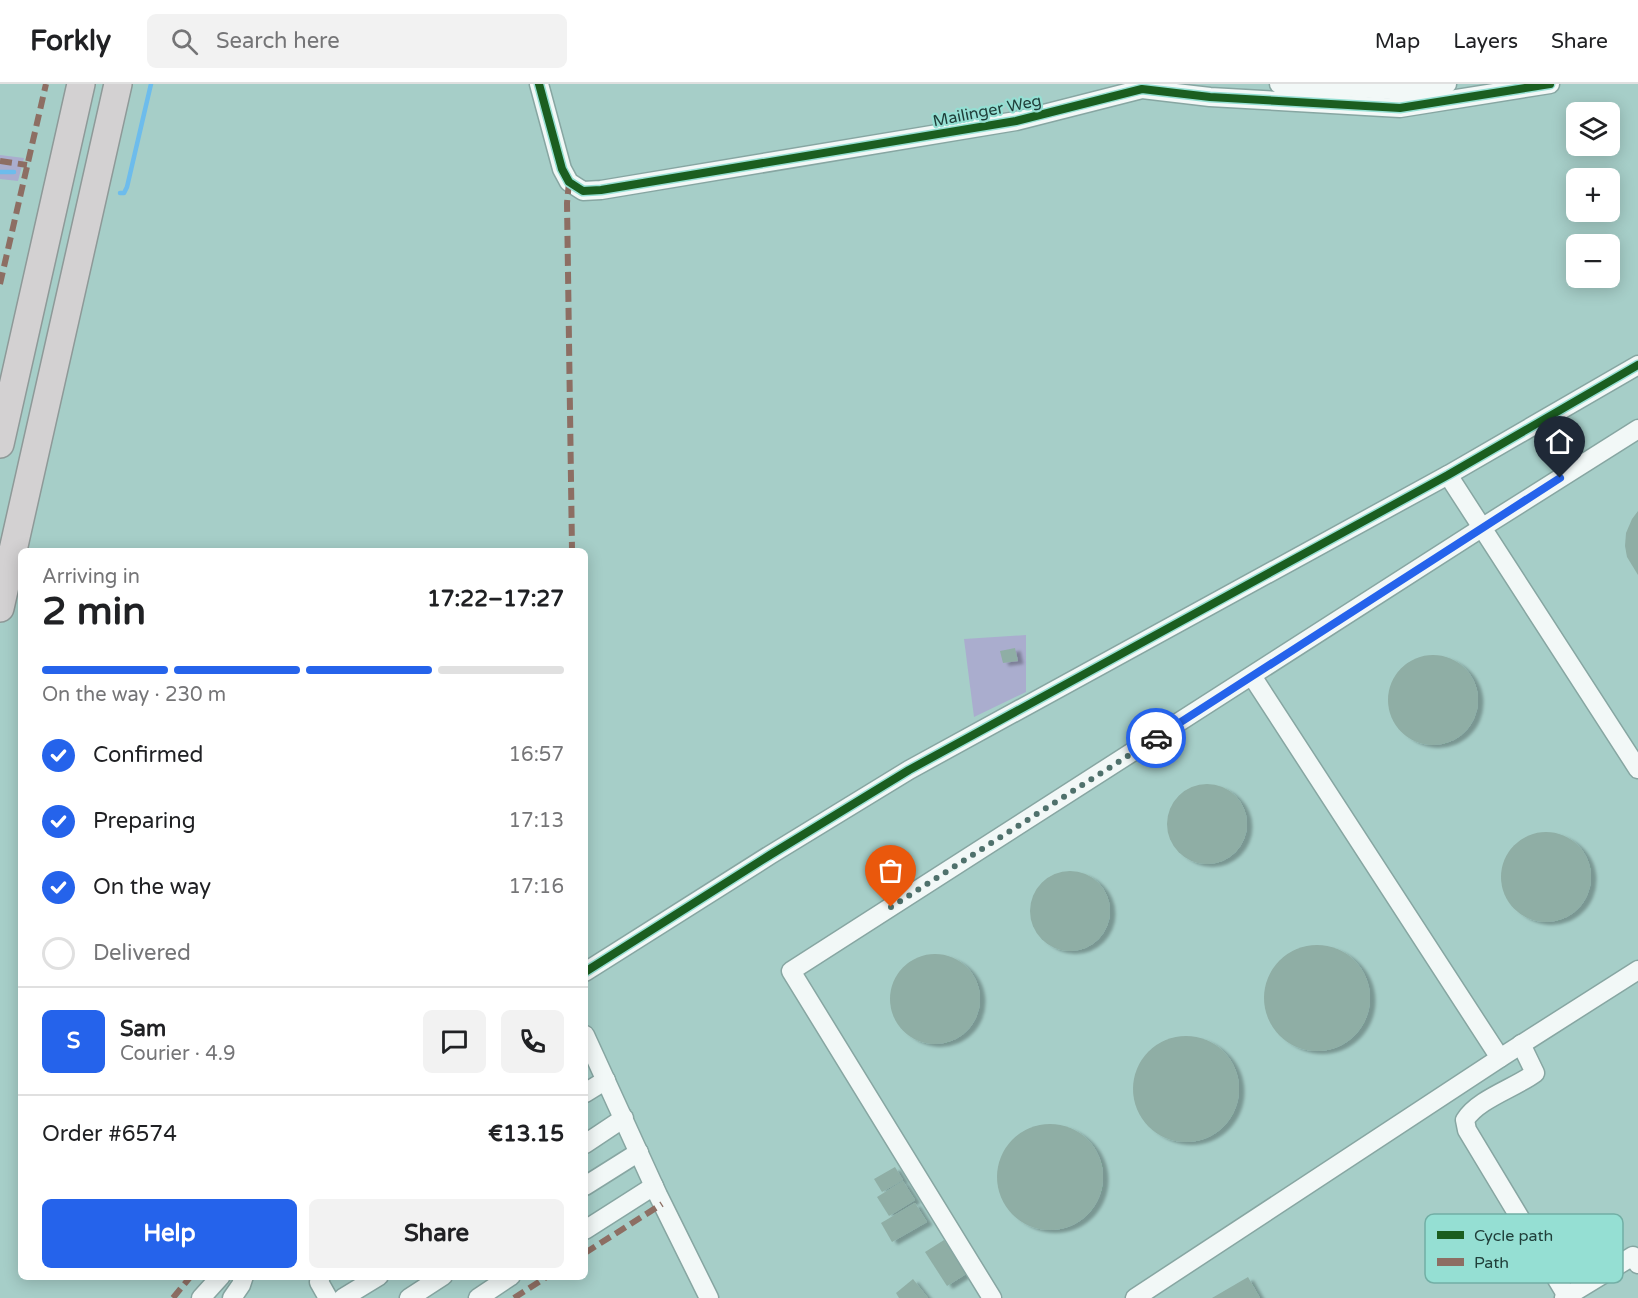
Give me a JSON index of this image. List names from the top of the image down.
{
  "streets": {
    "street": ["Mailinger Weg"]
  },
  "legend": ["Cycle path", "Path"],
  "page": {
    "header": "Forkly",
    "search": "Search here",
    "nav": ["Map", "Layers", "Share"],
    "map_buttons": ["+", "−"],
    "heading": ["2 min", "Arriving in", "17:22–17:27"],
    "panel": [
      "Sam",
      "Courier · 4.9",
      "Order #6574",
      "€13.15"
    ],
    "bar": "On the way · 230 m",
    "list": [
      ["Confirmed", "16:57"],
      ["Preparing", "17:13"],
      ["On the way", "17:16"],
      "Delivered"
    ],
    "round": "S",
    "buttons": ["Help", "Share"]
  }
}
